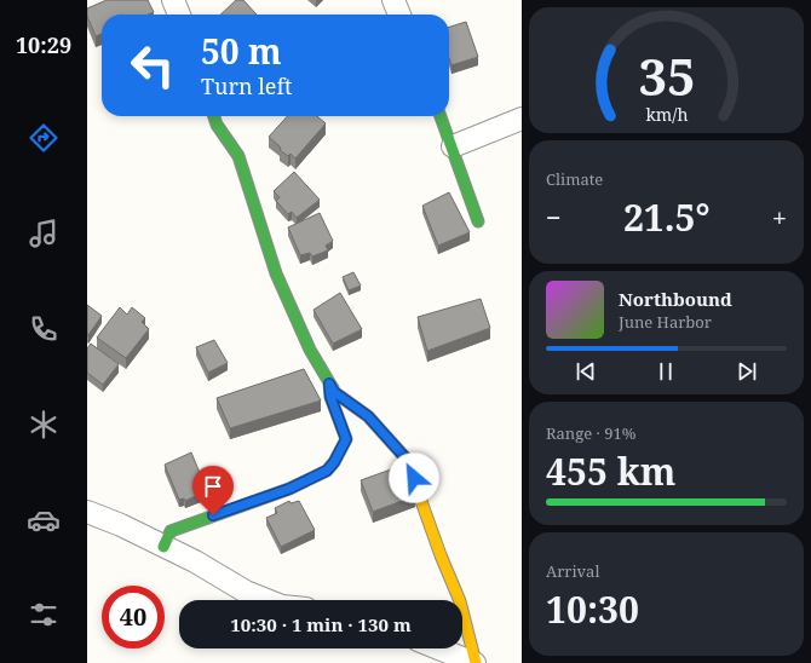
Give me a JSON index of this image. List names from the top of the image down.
{
  "page": {
    "tabs": "10:29",
    "turn": ["50 m", "Turn left"],
    "tile": [
      "Climate",
      ["Range · 91%", "455 km"],
      ["Arrival", "10:30"]
    ],
    "heat": ["−", "21.5°", "+"],
    "song": ["Northbound", "June Harbor"],
    "limit": "40",
    "trip": "10:30 · 1 min · 130 m",
    "gauge": ["35", "km/h"]
  }
}
